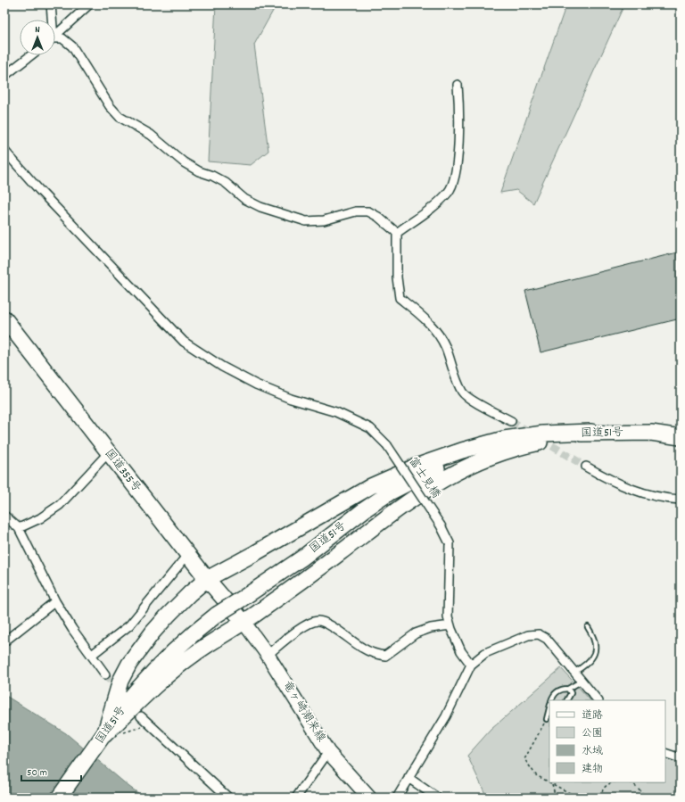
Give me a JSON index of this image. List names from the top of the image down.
{
  "streets": {
    "highway": ["国道51号", "国道355号"],
    "main road": ["竜ヶ崎潮来線"],
    "street": ["富士見橋"]
  },
  "crossings": [
    ["国道355号", "竜ヶ崎潮来線"]
  ],
  "legend": [
    "道路",
    "公園",
    "水域",
    "建物"
  ],
  "scale_bar": "50 m",
  "north": "top"
}
